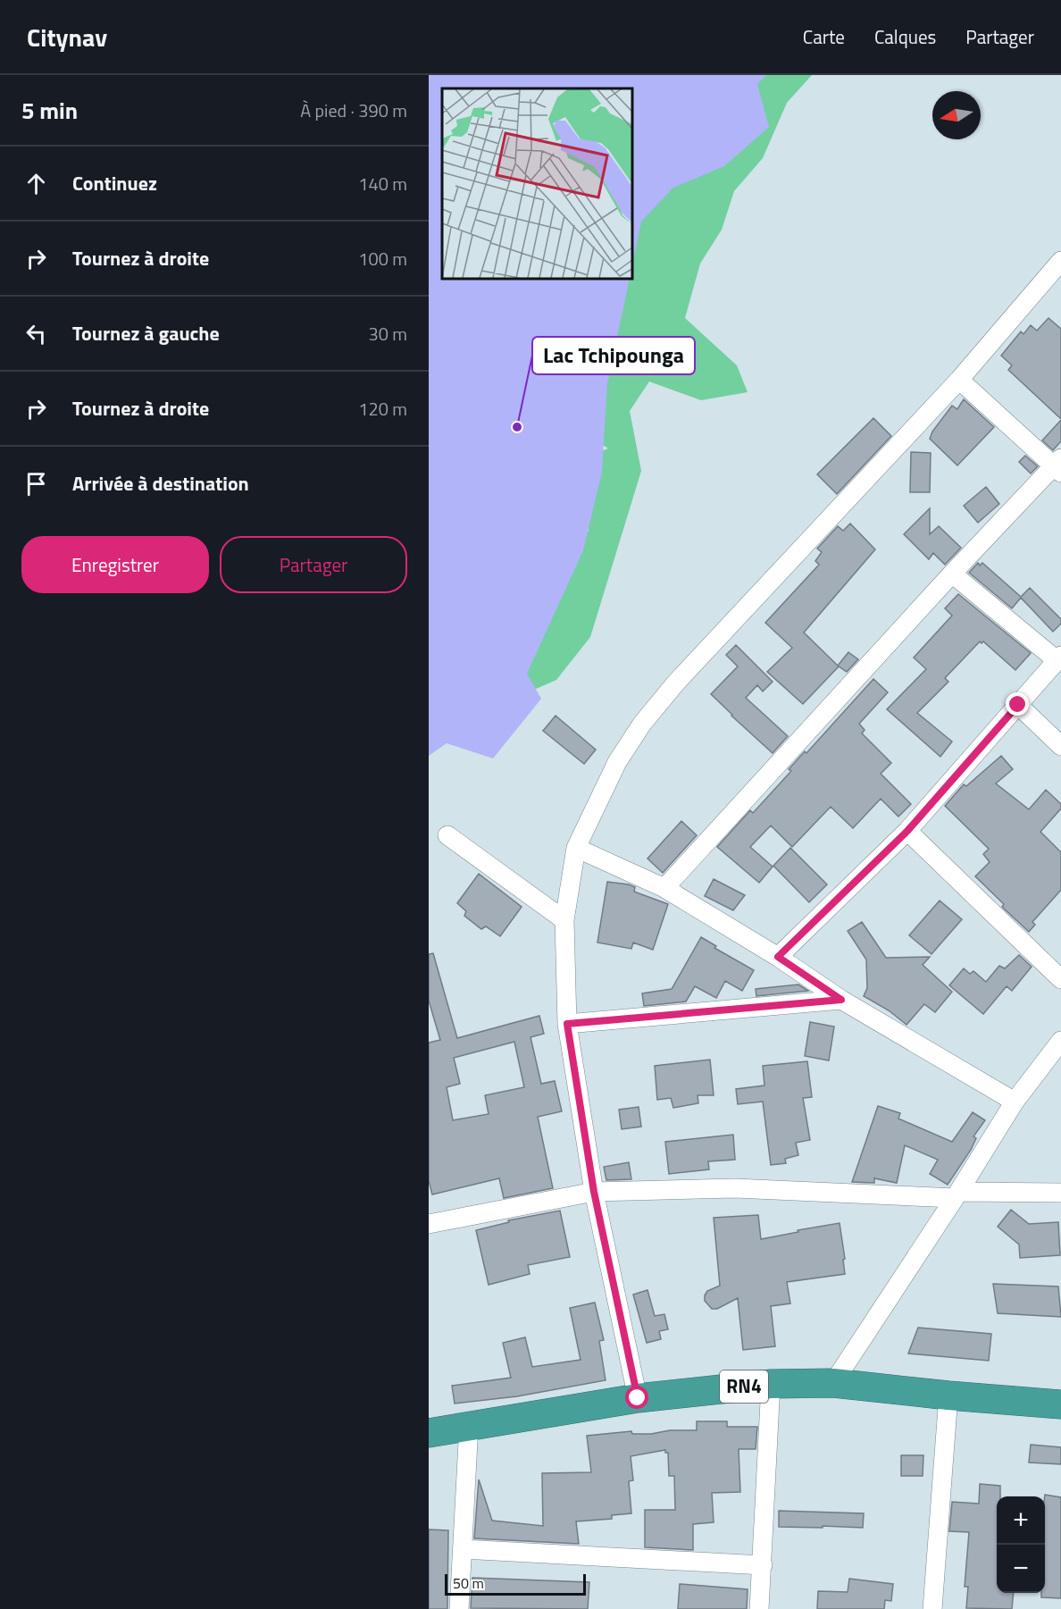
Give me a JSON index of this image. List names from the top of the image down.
{
  "streets": {
    "highway": ["RN4"]
  },
  "places": ["Lac Tchipounga"],
  "scale_bar": "50 m",
  "north": "left",
  "page": {
    "header": "Citynav",
    "nav": ["Carte", "Calques", "Partager"],
    "heading": ["5 min", "À pied · 390 m"],
    "list": [
      ["Continuez", "140 m"],
      ["Tournez à droite", "100 m"],
      ["Tournez à gauche", "30 m"],
      ["Tournez à droite", "120 m"],
      "Arrivée à destination"
    ],
    "buttons": ["Enregistrer", "Partager"],
    "map_buttons": ["+", "−"],
    "scale": "50 m"
  }
}
